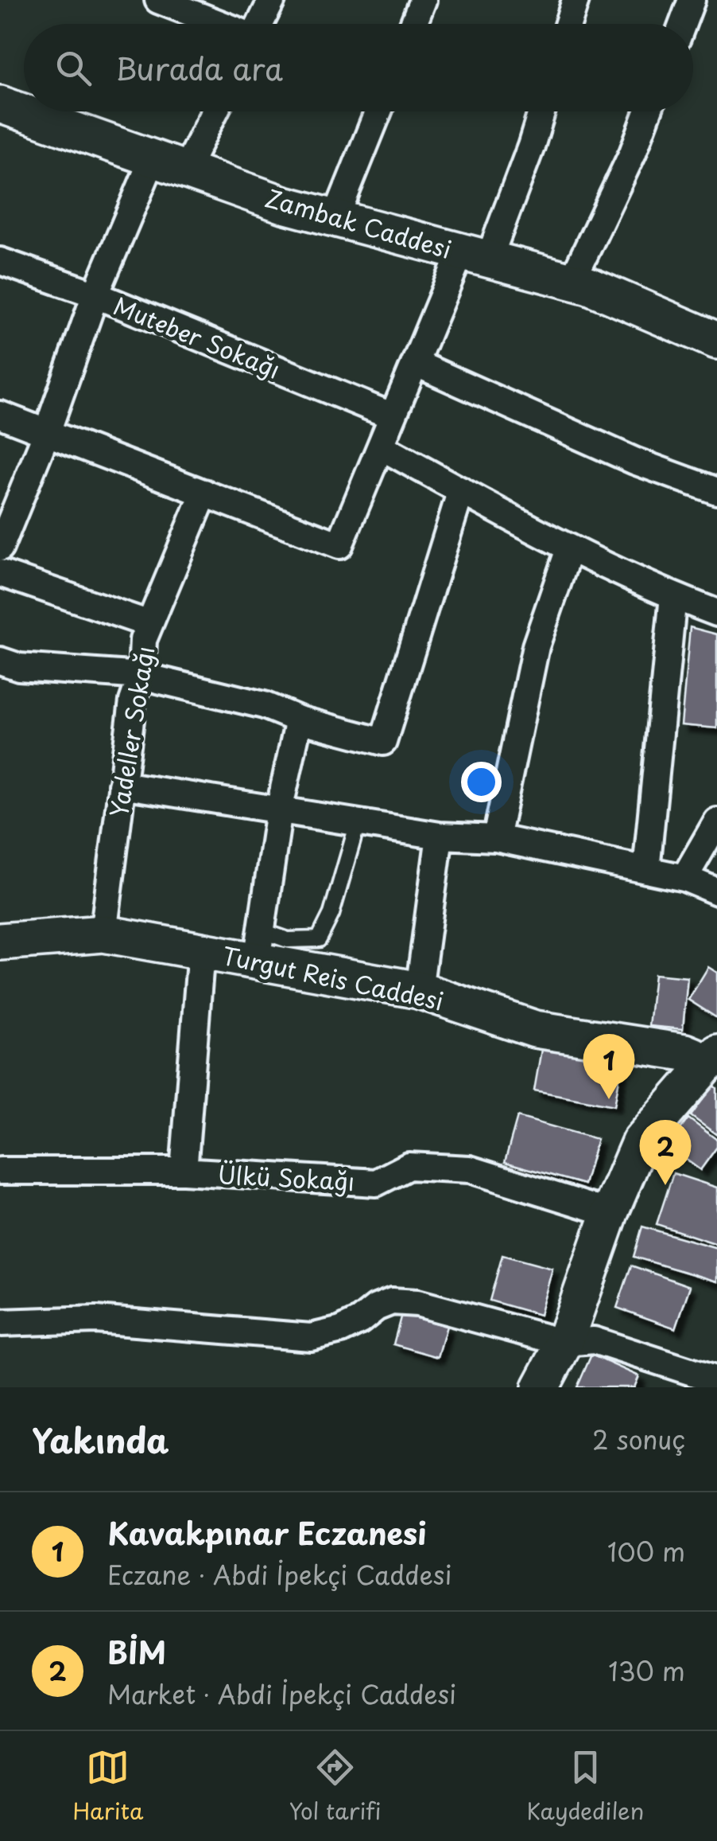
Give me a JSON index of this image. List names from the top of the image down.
{
  "streets": {
    "street": [
      "Zambak Caddesi",
      "Muteber Sokağı",
      "Yadeller Sokağı",
      "Turgut Reis Caddesi",
      "Ülkü Sokağı"
    ]
  },
  "crossings": [
    ["Yadeller Sokağı", "Turgut Reis Caddesi"]
  ],
  "page": {
    "search": "Burada ara",
    "pins": ["1", "2"],
    "heading": ["Yakında", "2 sonuç"],
    "list": [
      {
        "mark": "1",
        "name": "Kavakpınar Eczanesi",
        "note": "Eczane · Abdi İpekçi Caddesi",
        "value": "100 m"
      },
      {
        "mark": "2",
        "name": "BİM",
        "note": "Market · Abdi İpekçi Caddesi",
        "value": "130 m"
      }
    ],
    "nav": ["Harita", "Yol tarifi", "Kaydedilen"]
  }
}
